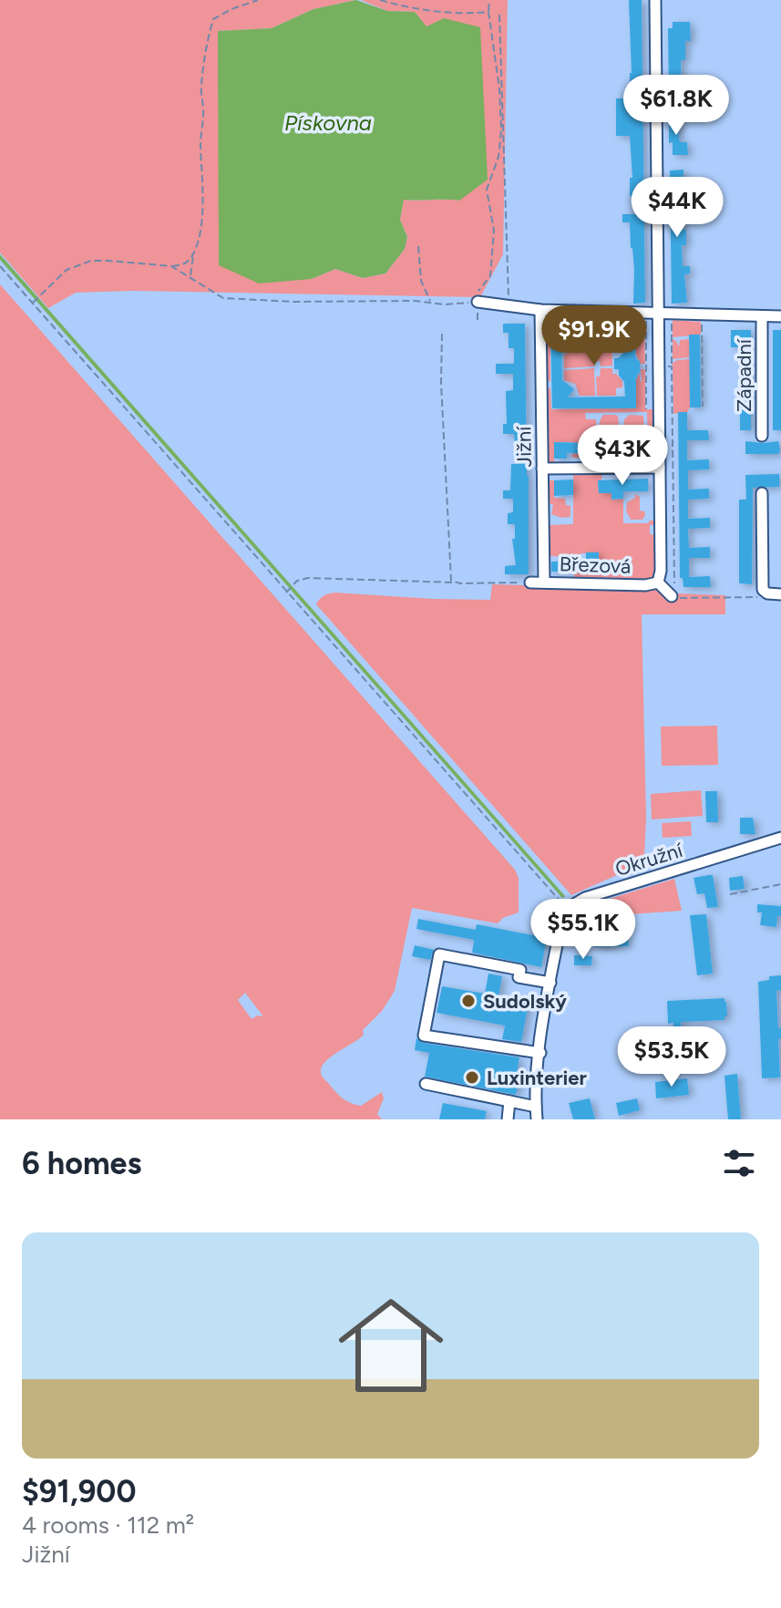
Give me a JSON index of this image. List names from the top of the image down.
{
  "streets": {
    "street": [
      "Západní",
      "Jižní",
      "Březová",
      "Okružní"
    ]
  },
  "crossings": [
    ["Jižní", "Březová"]
  ],
  "water": ["Pískovna"],
  "places": ["Sudolský", "Luxinterier"],
  "page": {
    "price": [
      "$61.8K",
      "$44K",
      "$91.9K",
      "$43K",
      "$55.1K",
      "$53.5K"
    ],
    "heading": "6 homes",
    "list": [
      {
        "name": "$91,900",
        "note": "4 rooms · 112 m² · Jižní"
      }
    ]
  }
}
